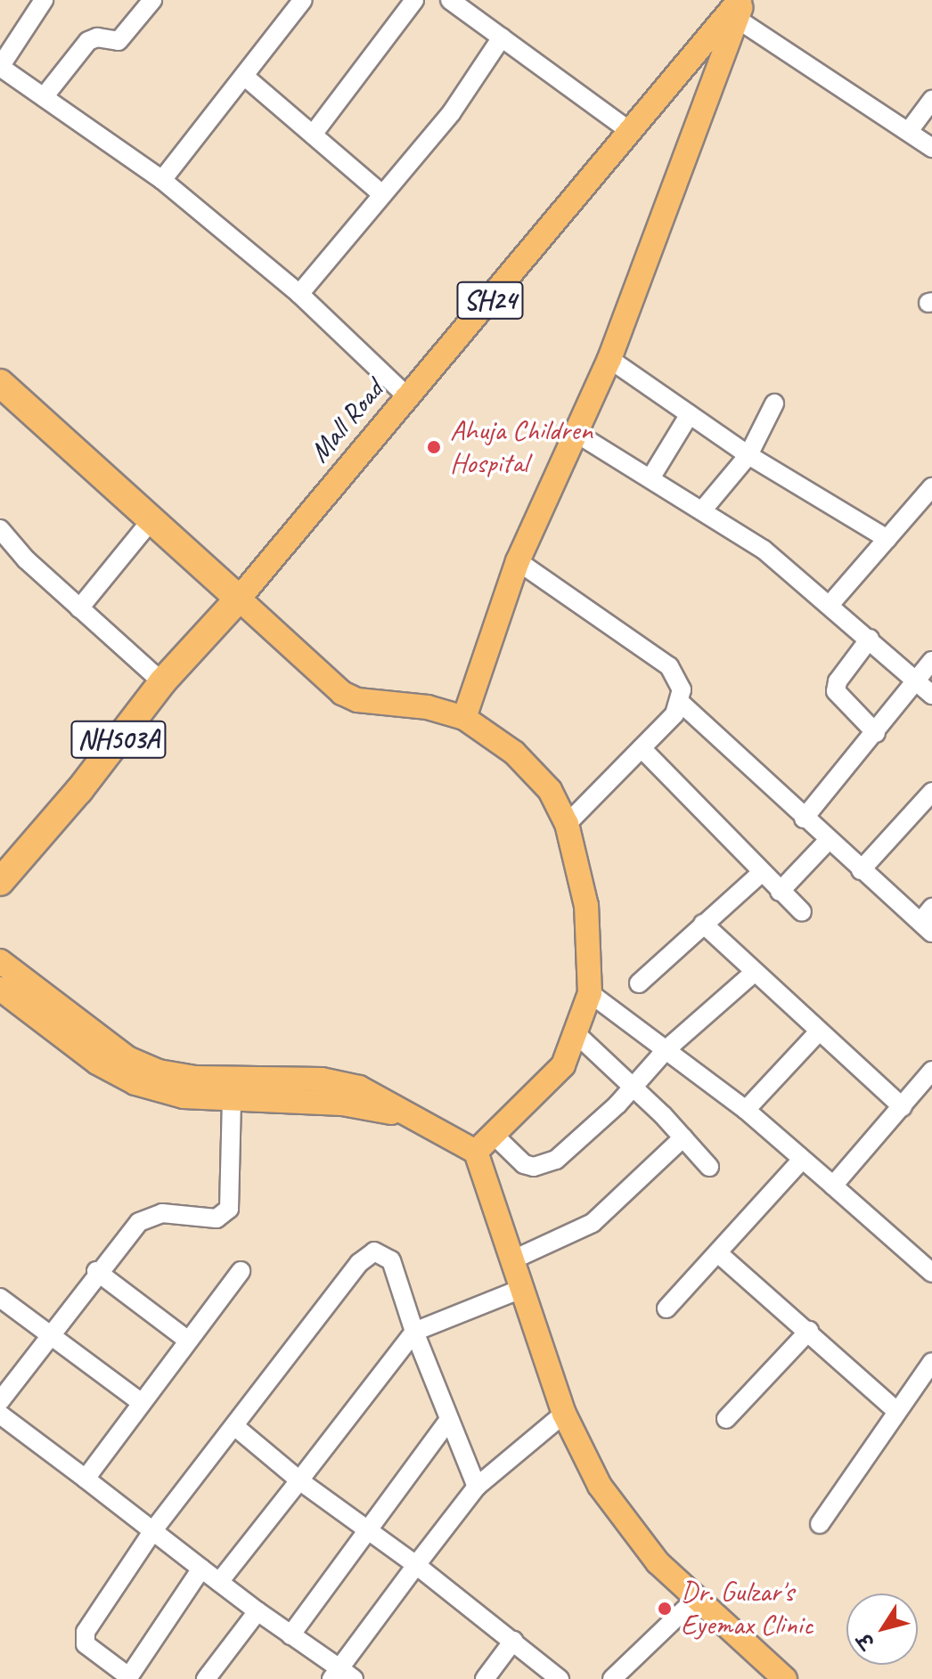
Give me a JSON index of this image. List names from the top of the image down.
{
  "streets": {
    "highway": ["Mall Road", "NH503A"],
    "main road": ["SH24"]
  },
  "places": ["Ahuja Children Hospital", "Dr. Gulzar's Eyemax Clinic"],
  "north": "bottom left"
}
